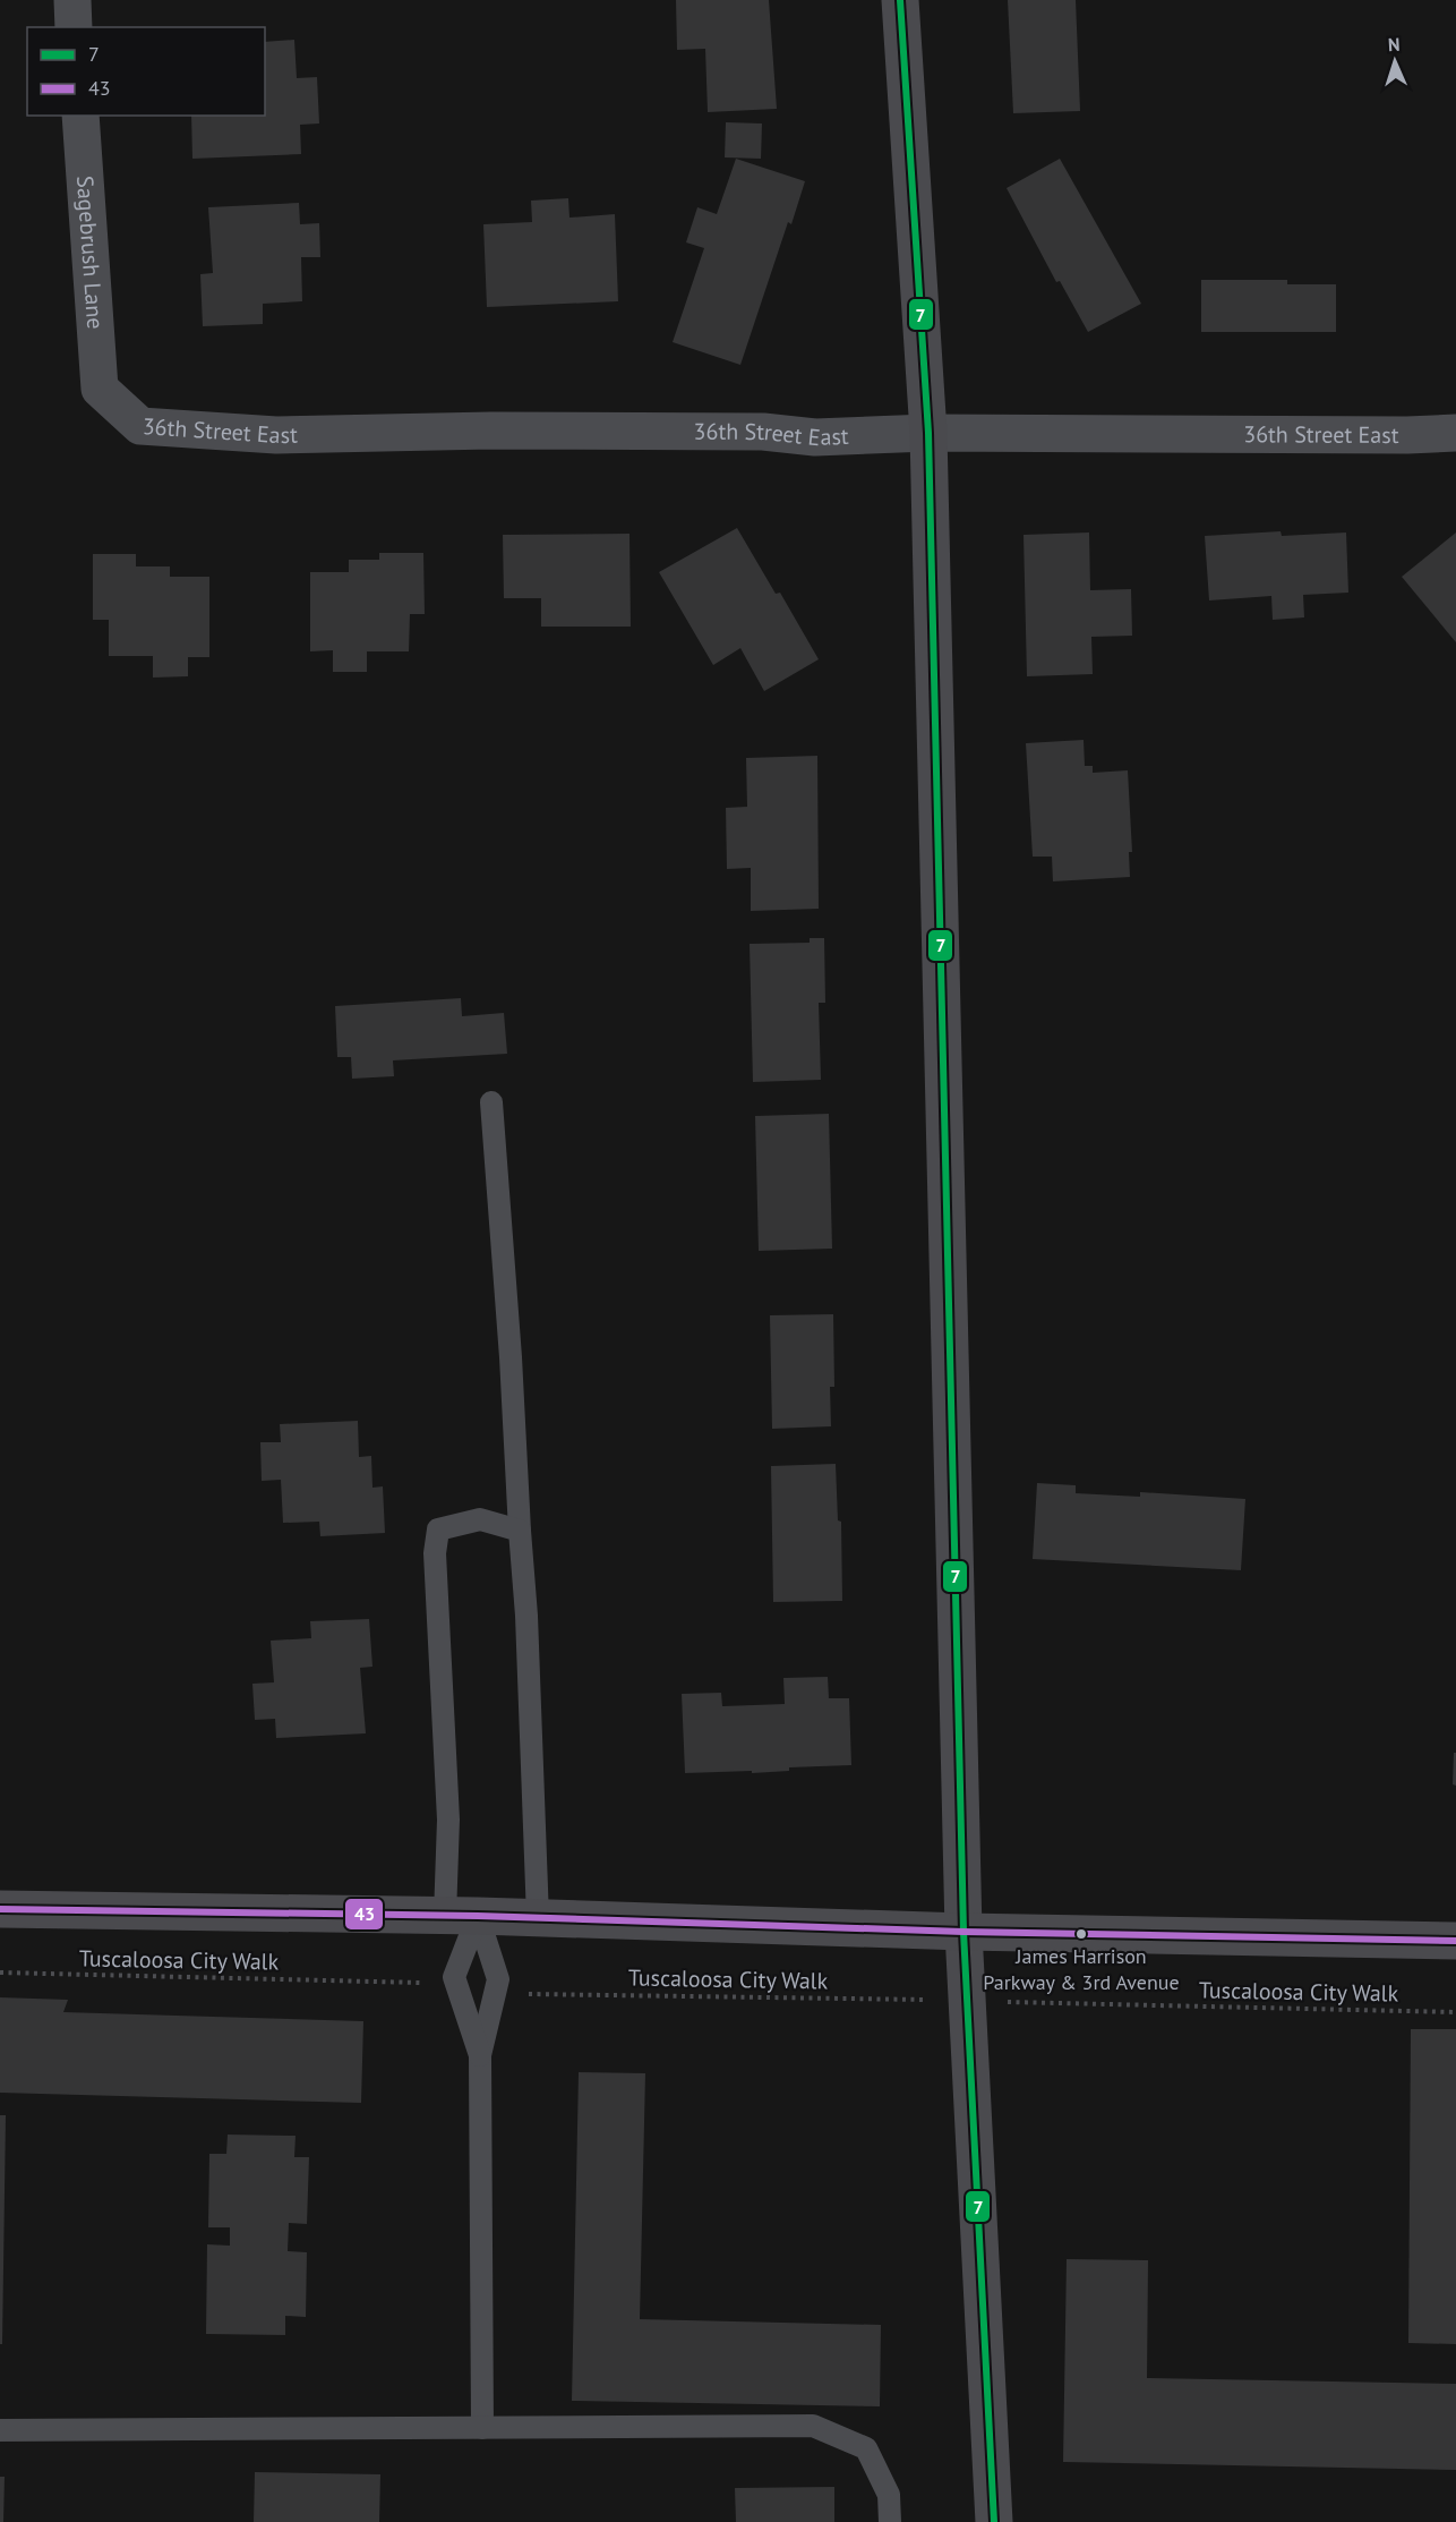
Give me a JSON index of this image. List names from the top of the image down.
{
  "streets": {
    "street": ["Sagebrush Lane", "36th Street East"],
    "path": ["Tuscaloosa City Walk"]
  },
  "crossings": [
    ["Sagebrush Lane", "36th Street East"]
  ],
  "places": ["James Harrison Parkway & 3rd Avenue"],
  "lines": ["transit line 7", "transit line 43"],
  "legend": ["7", "43"],
  "north": "top"
}
